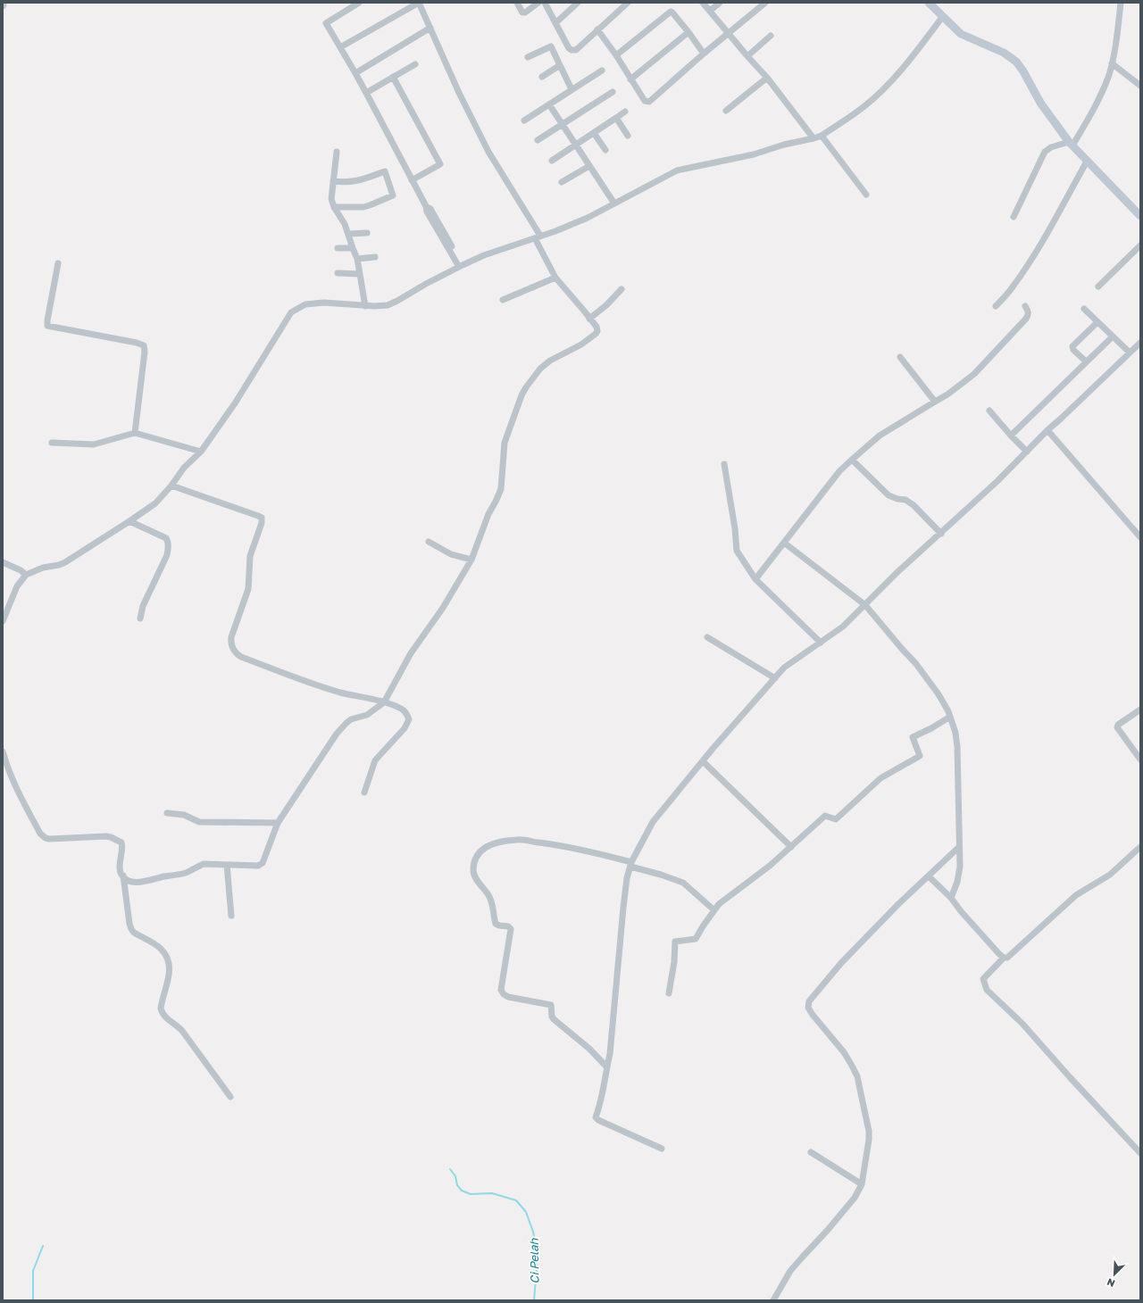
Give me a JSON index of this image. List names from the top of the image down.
{
  "water": ["Ci Pelah"],
  "north": "bottom left"
}
